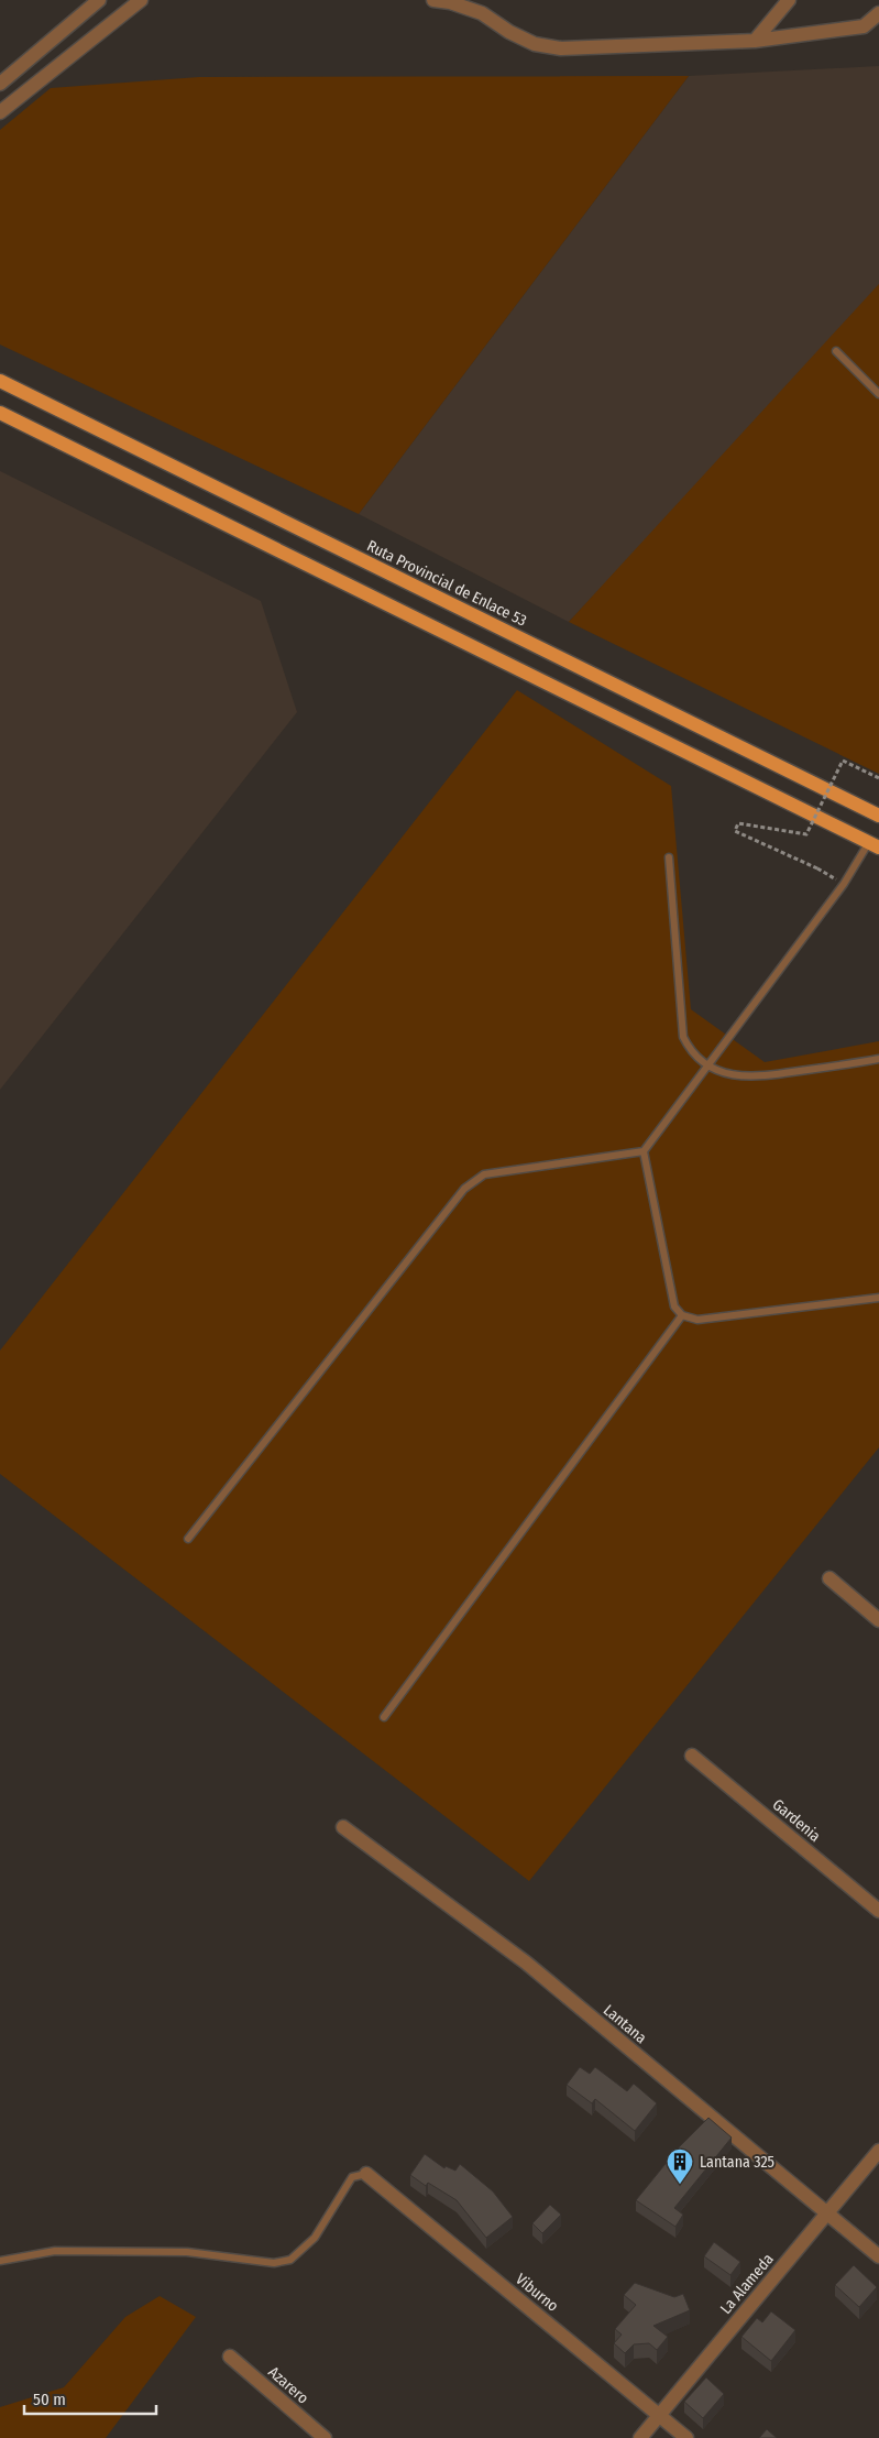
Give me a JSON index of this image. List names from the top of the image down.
{
  "streets": {
    "main road": ["Ruta Provincial de Enlace 53"],
    "street": [
      "Gardenia",
      "Lantana",
      "La Alameda",
      "Viburno",
      "Azarero"
    ]
  },
  "crossings": [
    ["Lantana", "La Alameda"],
    ["La Alameda", "Viburno"]
  ],
  "places": {
    "building": ["Lantana 325"]
  },
  "scale_bar": "50 m"
}
